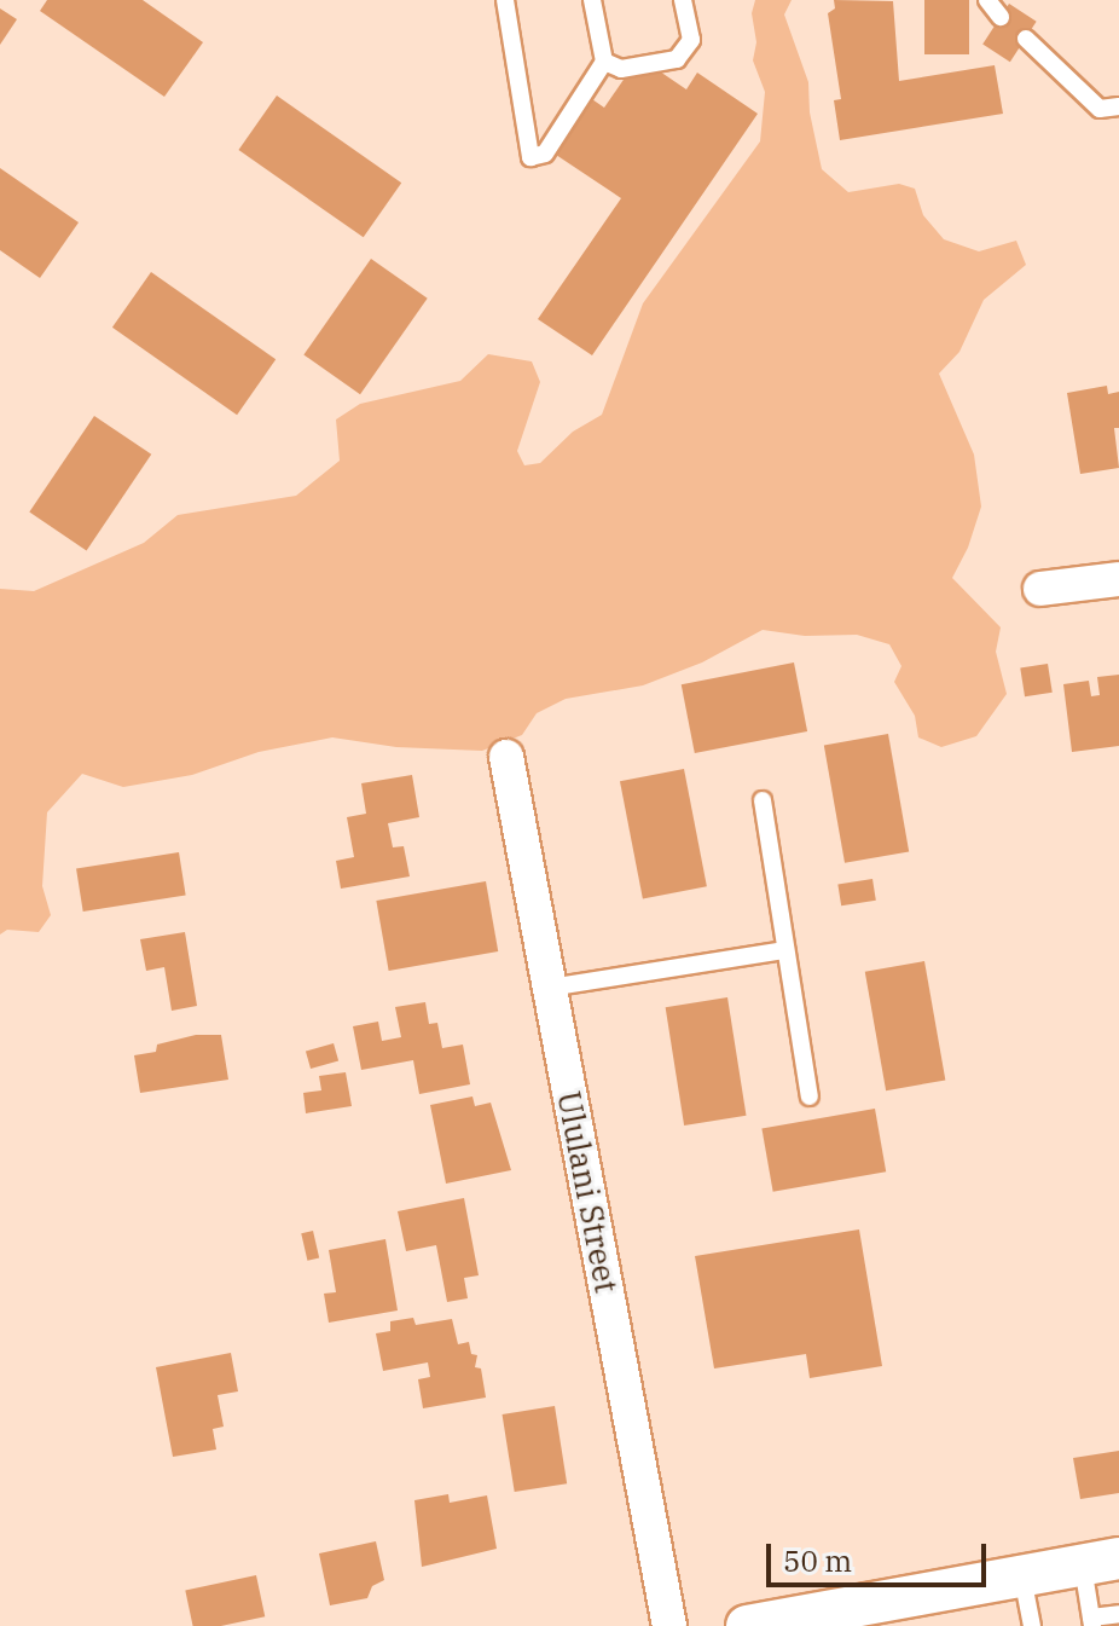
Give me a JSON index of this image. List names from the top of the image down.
{
  "streets": {
    "street": ["Ululani Street"]
  },
  "scale_bar": "50 m"
}
